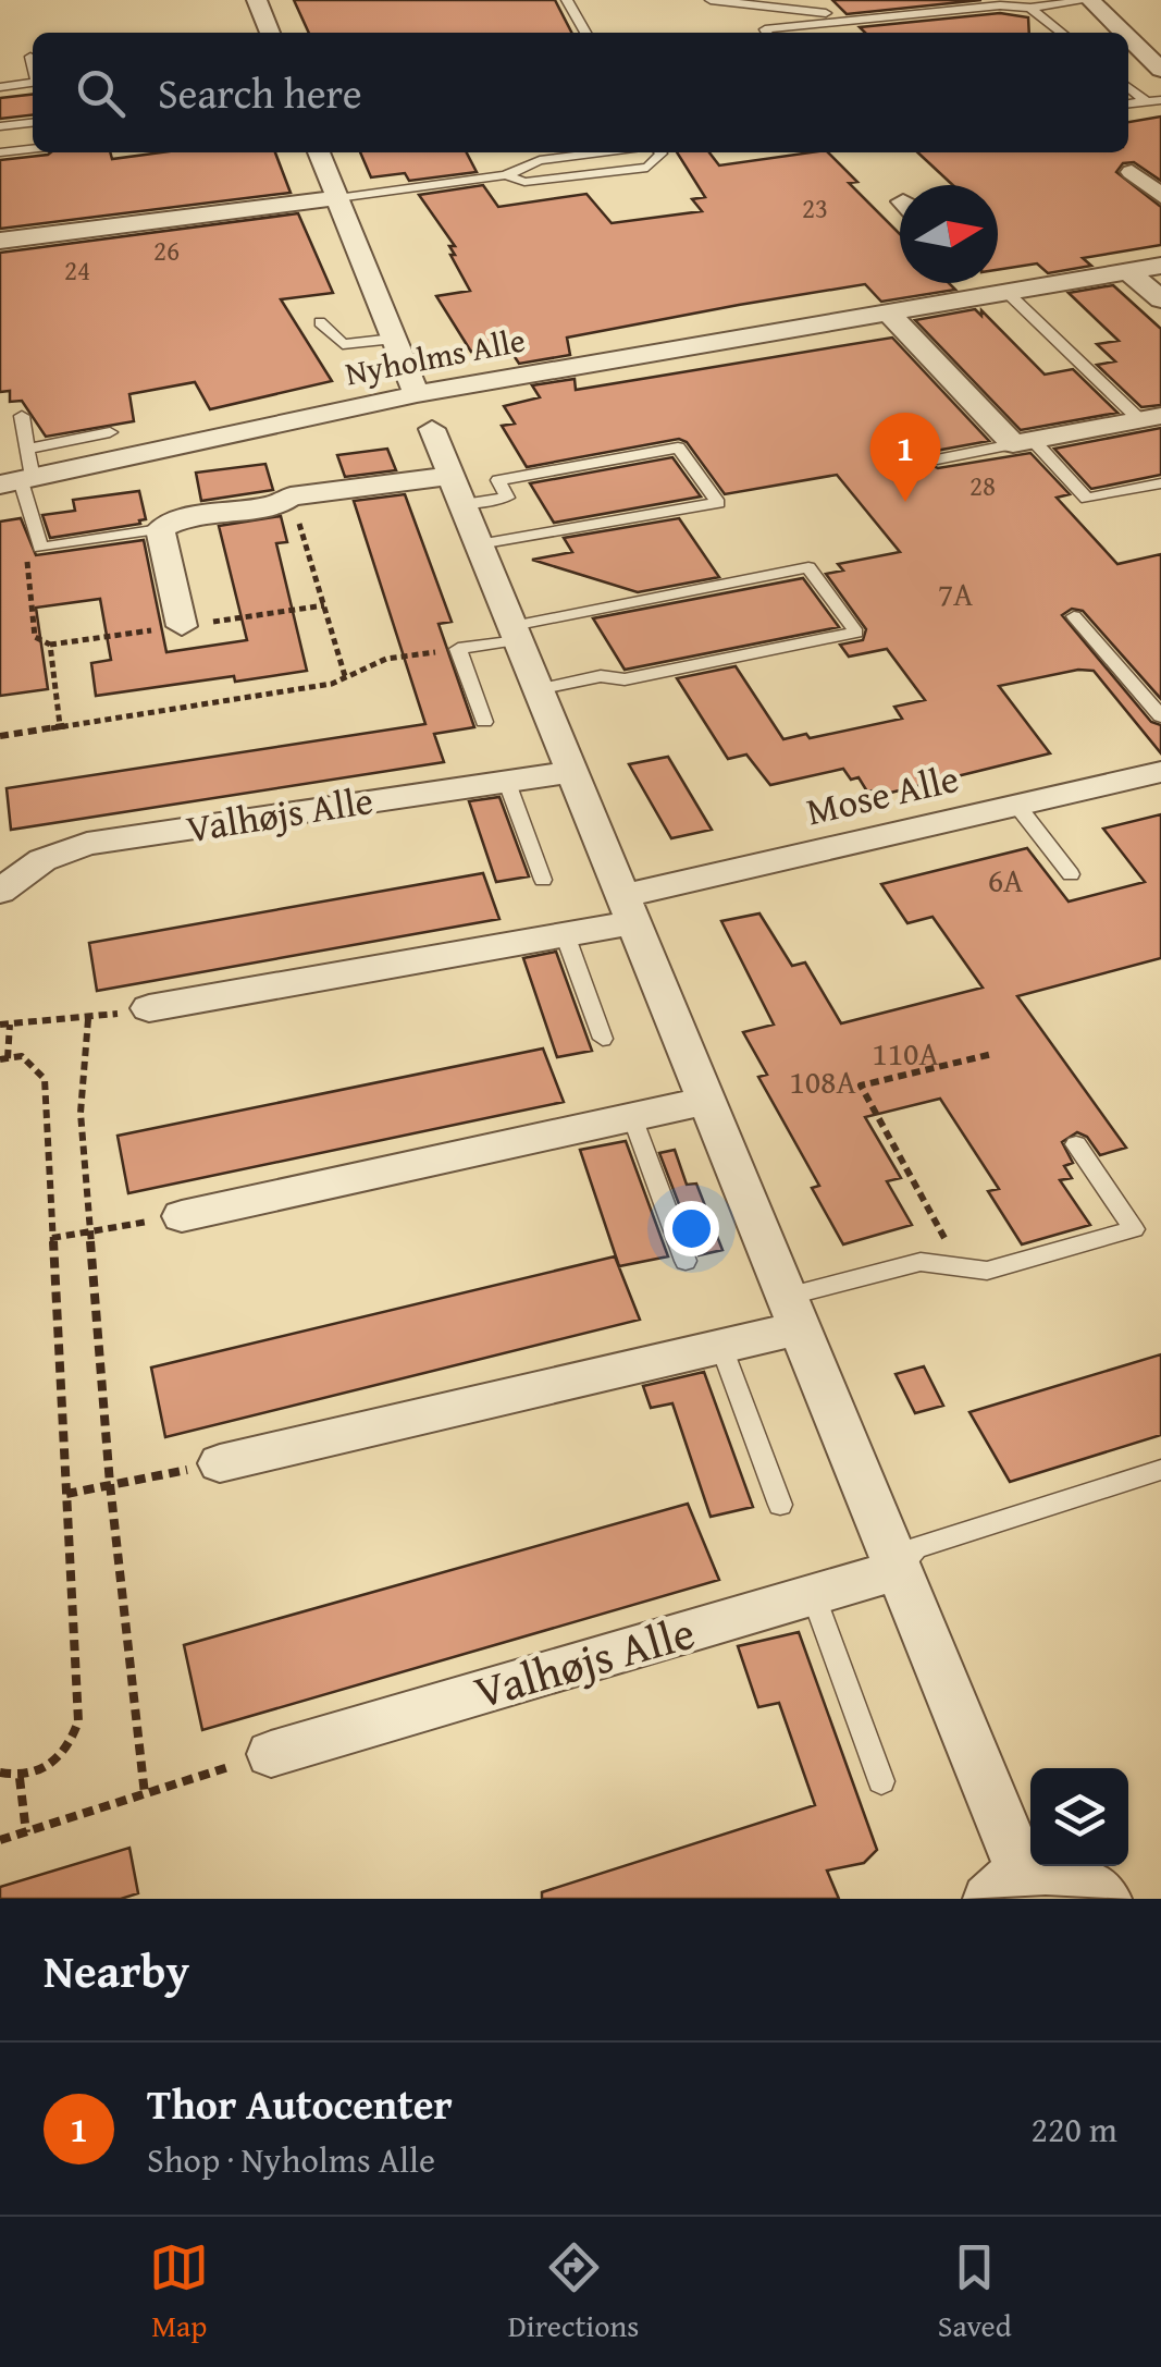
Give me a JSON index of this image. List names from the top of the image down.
{
  "streets": {
    "street": ["Nyholms Alle", "Mose Alle", "Valhøjs Alle"]
  },
  "house_numbers": [
    "23",
    "26",
    "24",
    "28",
    "7A",
    "6A",
    "110A",
    "108A"
  ],
  "north": "right",
  "page": {
    "search": "Search here",
    "pins": "1",
    "heading": "Nearby",
    "list": [
      {
        "mark": "1",
        "name": "Thor Autocenter",
        "note": "Shop · Nyholms Alle",
        "value": "220 m"
      }
    ],
    "nav": ["Map", "Directions", "Saved"]
  }
}
